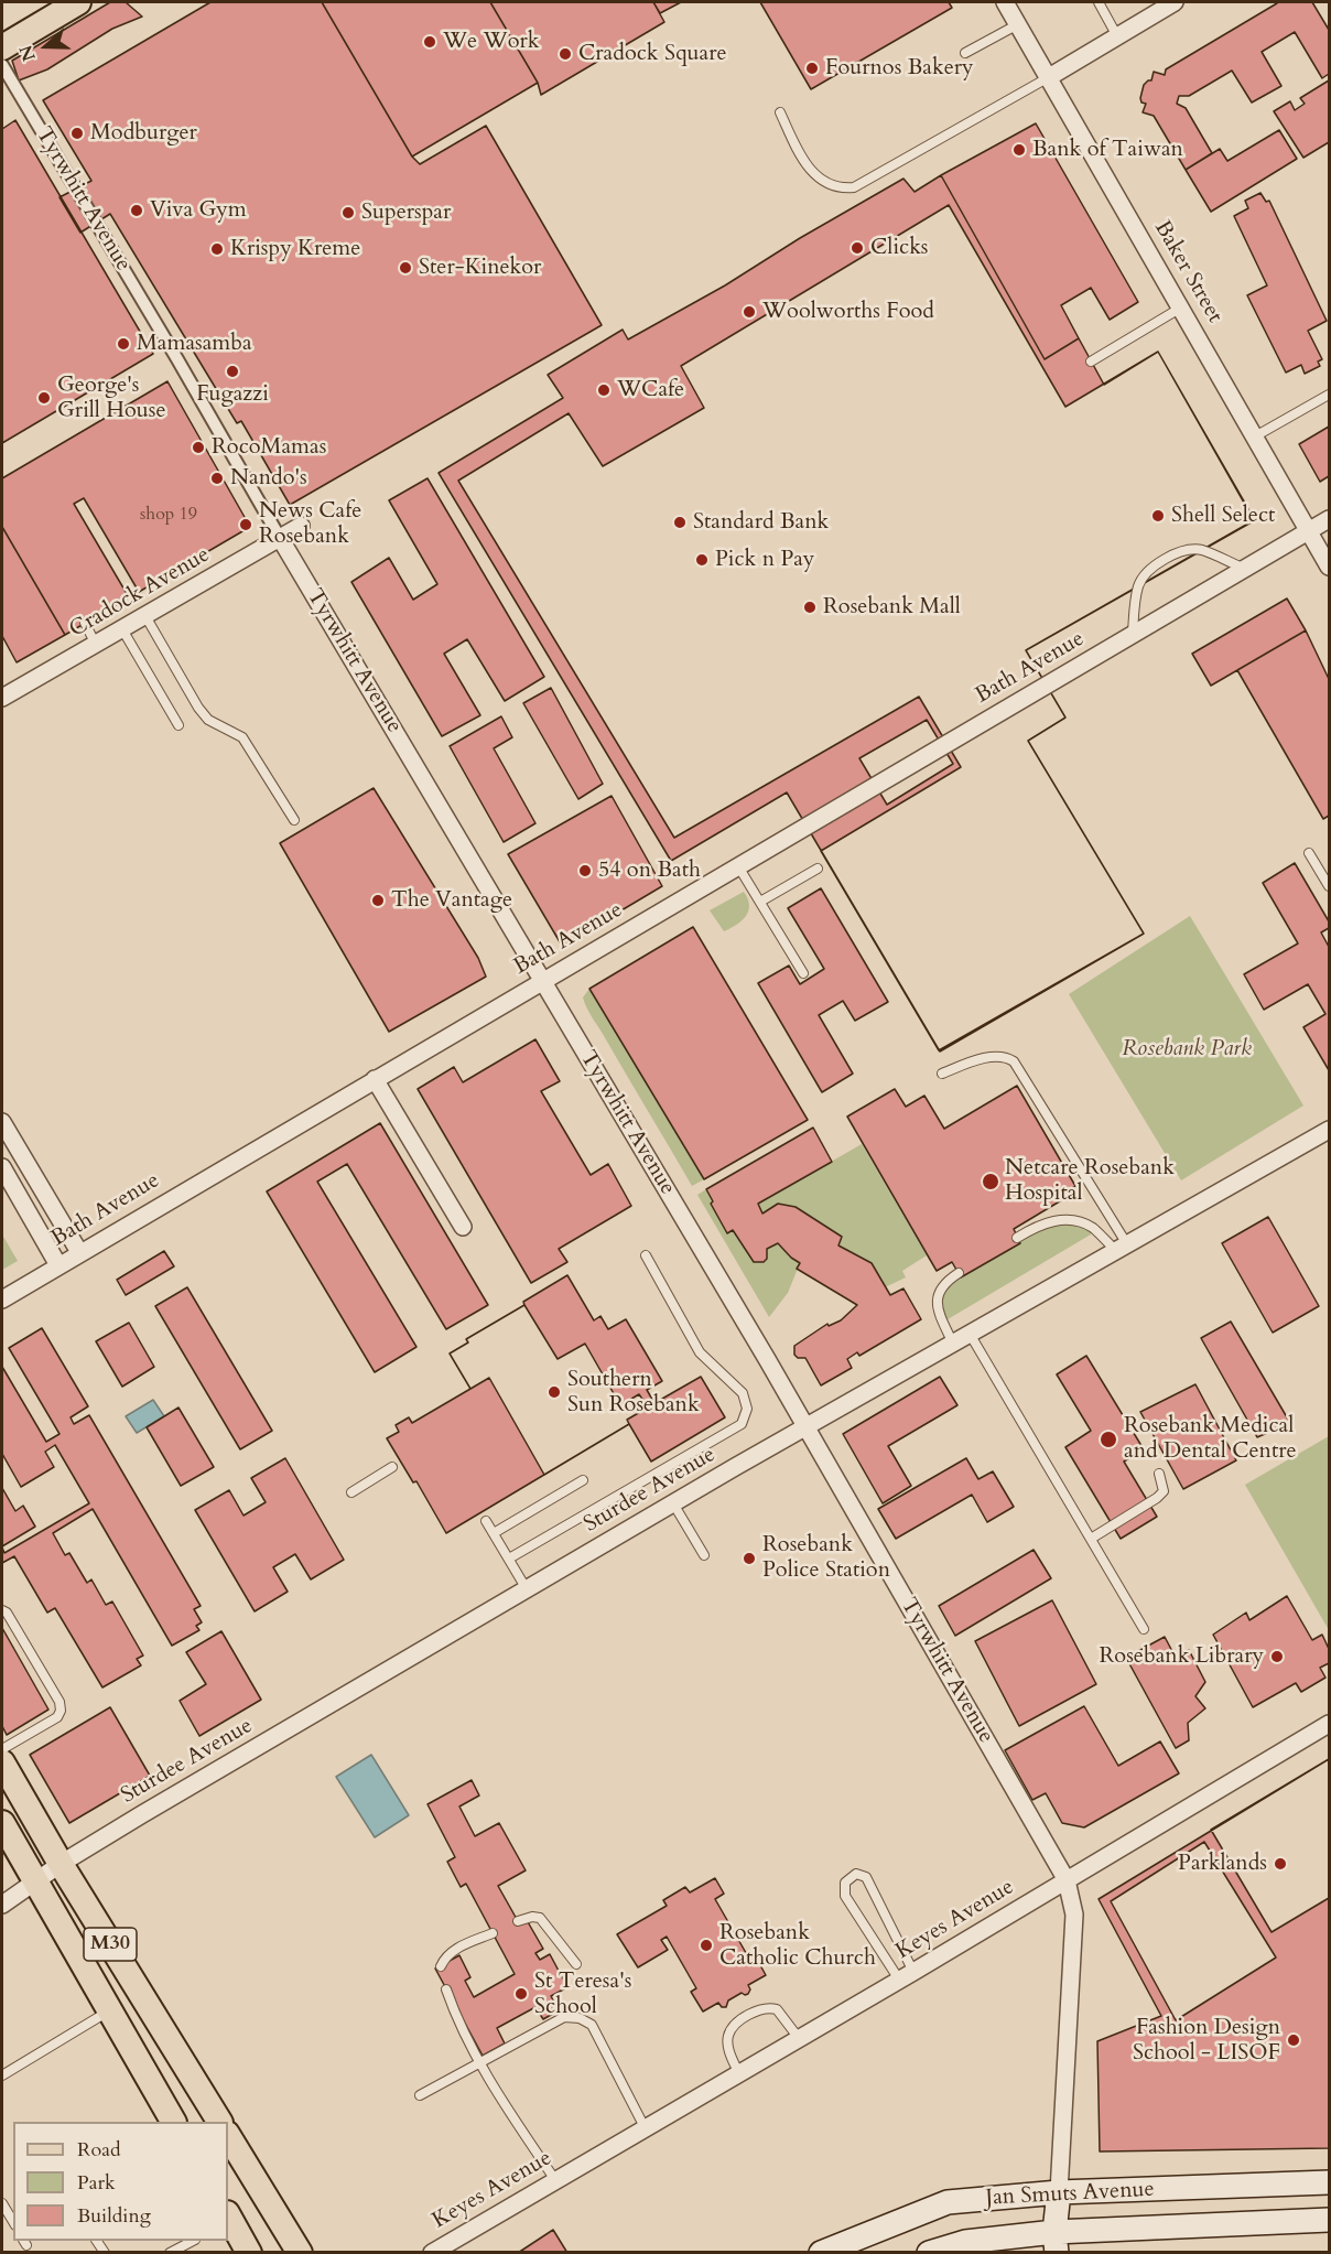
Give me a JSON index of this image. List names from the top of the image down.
{
  "streets": {
    "main road": ["Tyrwhitt Avenue", "M30", "Jan Smuts Avenue"],
    "street": [
      "Baker Street",
      "Cradock Avenue",
      "Bath Avenue",
      "Sturdee Avenue",
      "Keyes Avenue"
    ]
  },
  "crossings": [
    ["Tyrwhitt Avenue", "Cradock Avenue"],
    ["Tyrwhitt Avenue", "Bath Avenue"],
    ["Tyrwhitt Avenue", "Sturdee Avenue"],
    ["Tyrwhitt Avenue", "Keyes Avenue"],
    ["Tyrwhitt Avenue", "Jan Smuts Avenue"],
    ["Baker Street", "Bath Avenue"],
    ["Sturdee Avenue", "M30"]
  ],
  "parks": ["Rosebank Park"],
  "places": [
    "We Work",
    "Cradock Square",
    "Fournos Bakery",
    "Modburger",
    "Bank of Taiwan",
    "Viva Gym",
    "Superspar",
    "Clicks",
    "Krispy Kreme",
    "Ster-Kinekor",
    "Woolworths Food",
    "Mamasamba",
    "Fugazzi",
    "WCafe",
    "George's Grill House",
    "RocoMamas",
    "Nando's",
    "Shell Select",
    "Standard Bank",
    "News Cafe Rosebank",
    "Pick n Pay",
    "Rosebank Mall",
    "54 on Bath",
    "The Vantage",
    "Netcare Rosebank Hospital",
    "Southern Sun Rosebank",
    "Rosebank Medical and Dental Centre",
    "Rosebank Police Station",
    "Rosebank Library",
    "Parklands",
    "Rosebank Catholic Church",
    "St Teresa's School",
    "Fashion Design School - LISOF"
  ],
  "house_numbers": ["shop 19"],
  "legend": ["Road", "Park", "Building"],
  "north": "left"
}
